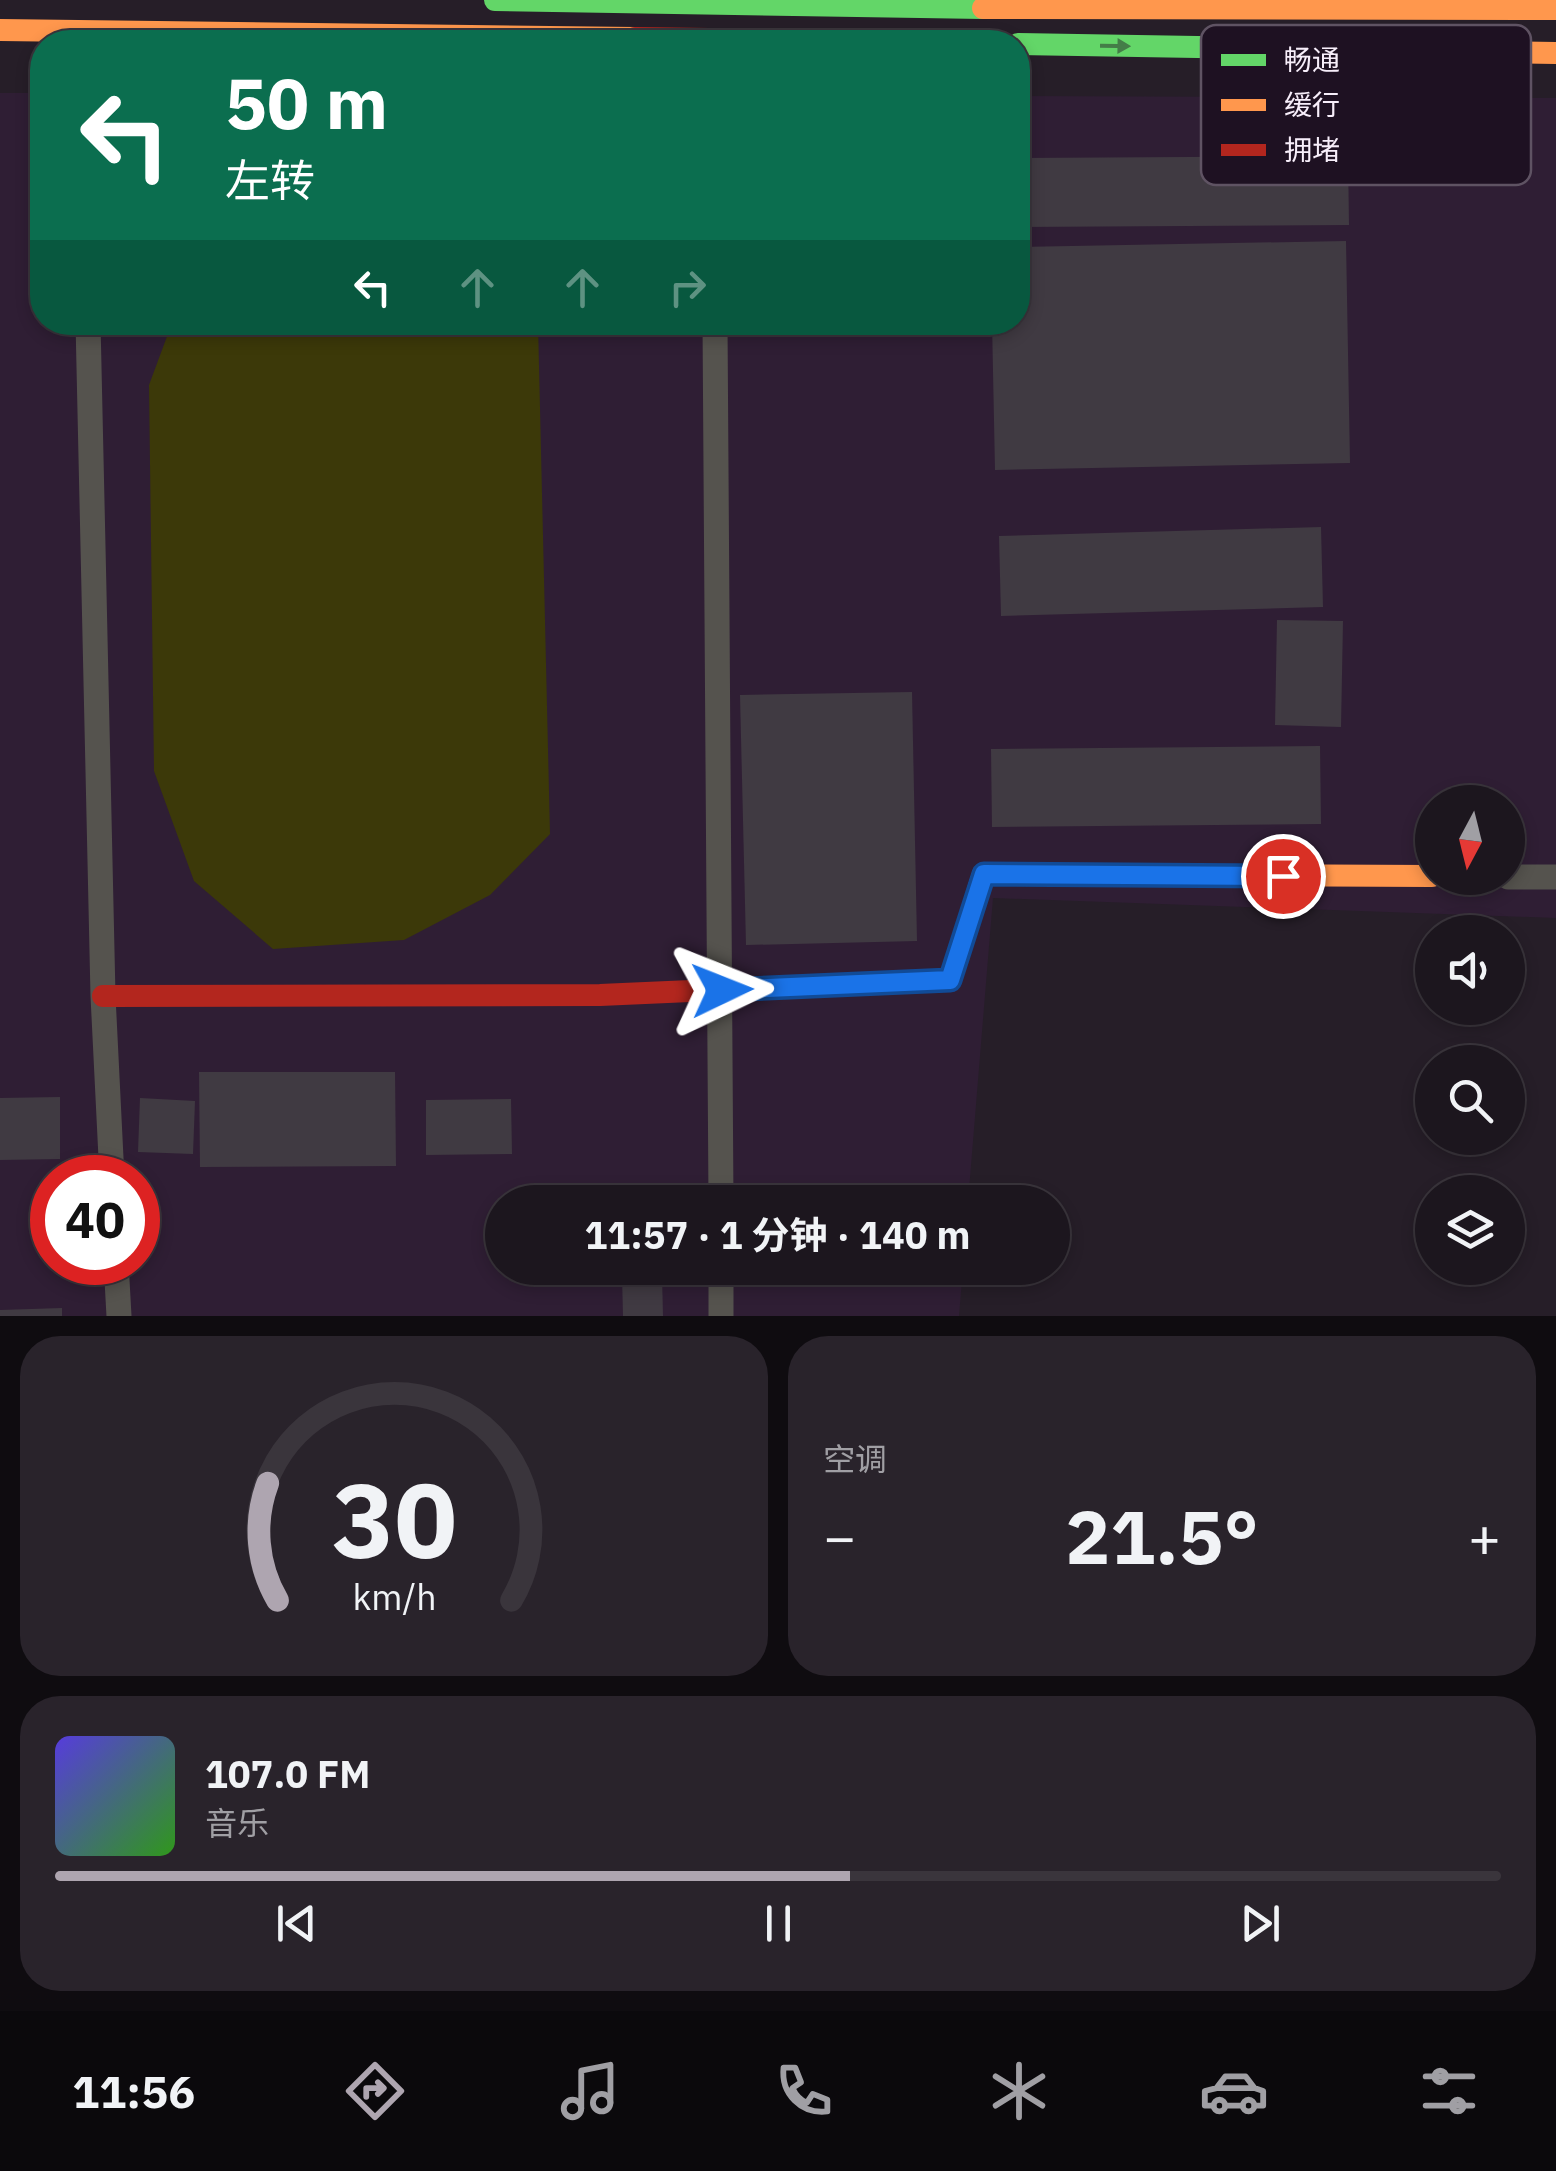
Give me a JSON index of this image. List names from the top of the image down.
{
  "legend": ["畅通", "缓行", "拥堵"],
  "north": "bottom",
  "page": {
    "turn": ["50 m", "左转"],
    "limit": "40",
    "trip": "11:57 · 1 分钟 · 140 m",
    "tile": "空调",
    "heat": ["−", "21.5°", "+"],
    "song": ["107.0 FM", "音乐"],
    "tabs": "11:56",
    "gauge": ["30", "km/h"]
  }
}
